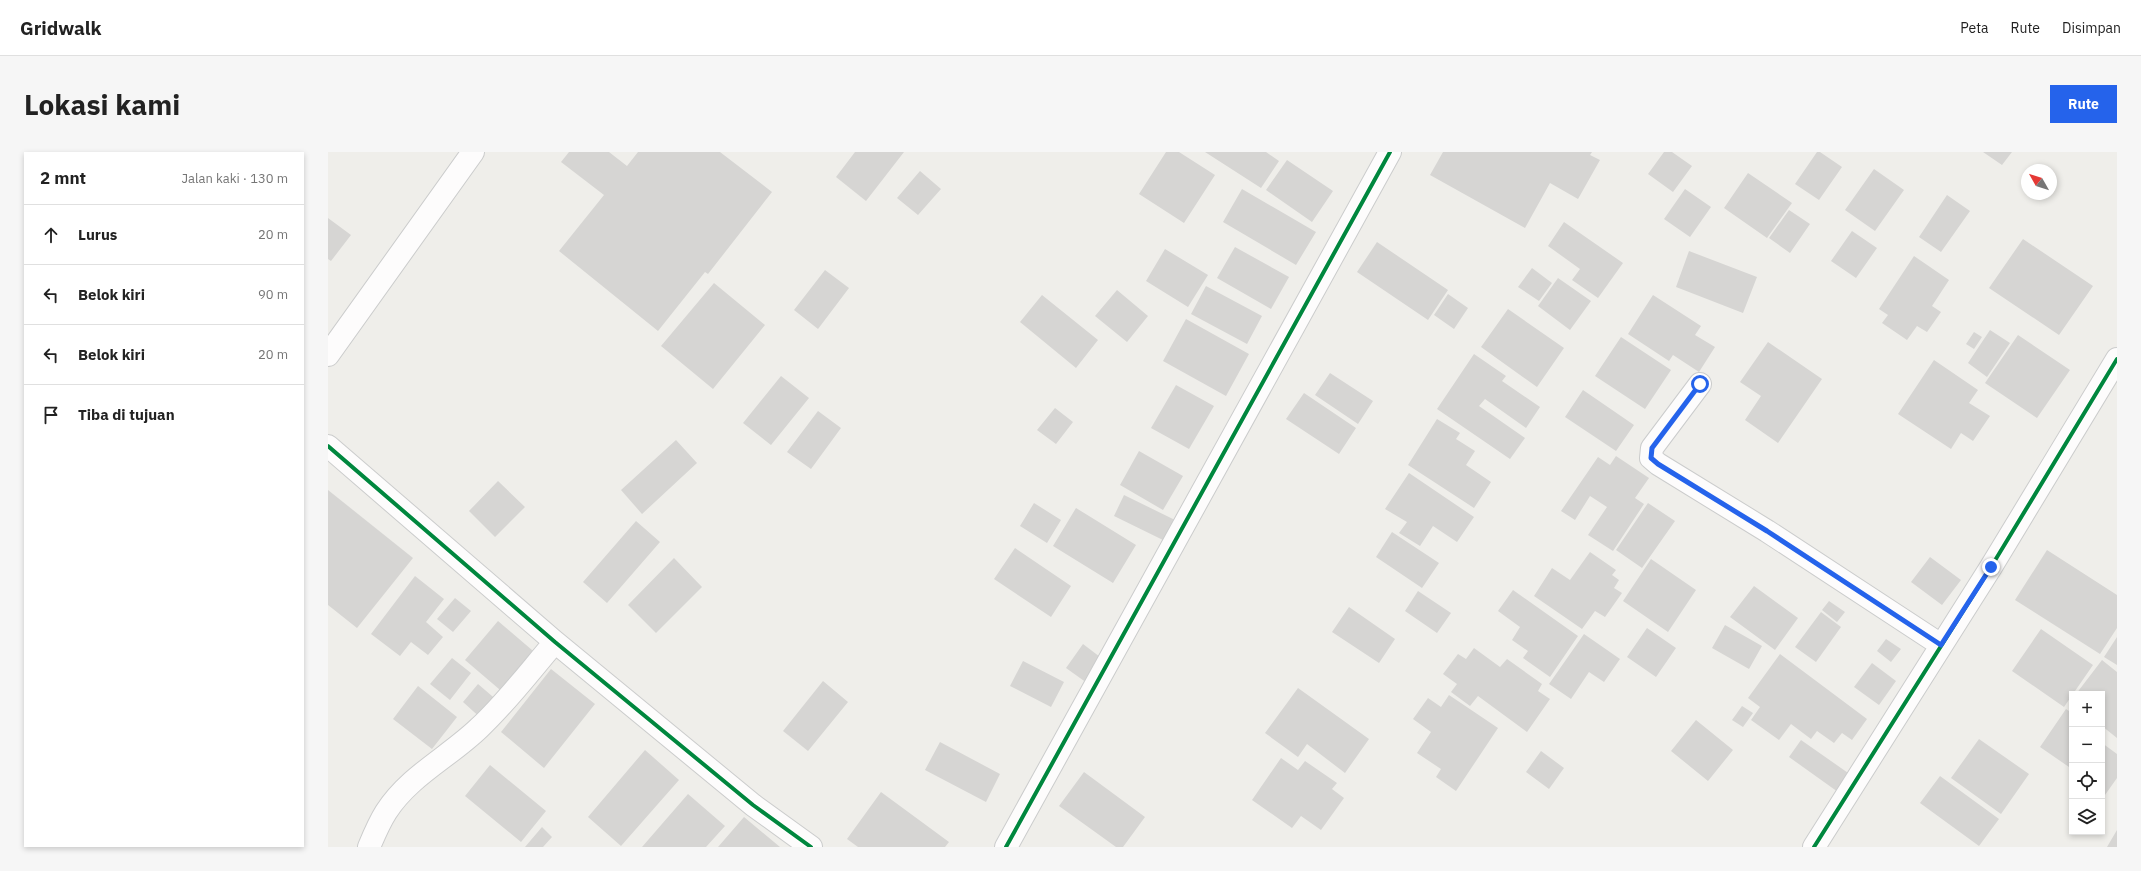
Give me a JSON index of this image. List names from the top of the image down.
{
  "north": "top left",
  "page": {
    "header": "Gridwalk",
    "nav": ["Peta", "Rute", "Disimpan"],
    "buttons": "Rute",
    "title": "Lokasi kami",
    "heading": ["2 mnt", "Jalan kaki · 130 m"],
    "list": [
      ["Lurus", "20 m"],
      ["Belok kiri", "90 m"],
      ["Belok kiri", "20 m"],
      "Tiba di tujuan"
    ],
    "map_buttons": ["+", "−"]
  }
}
